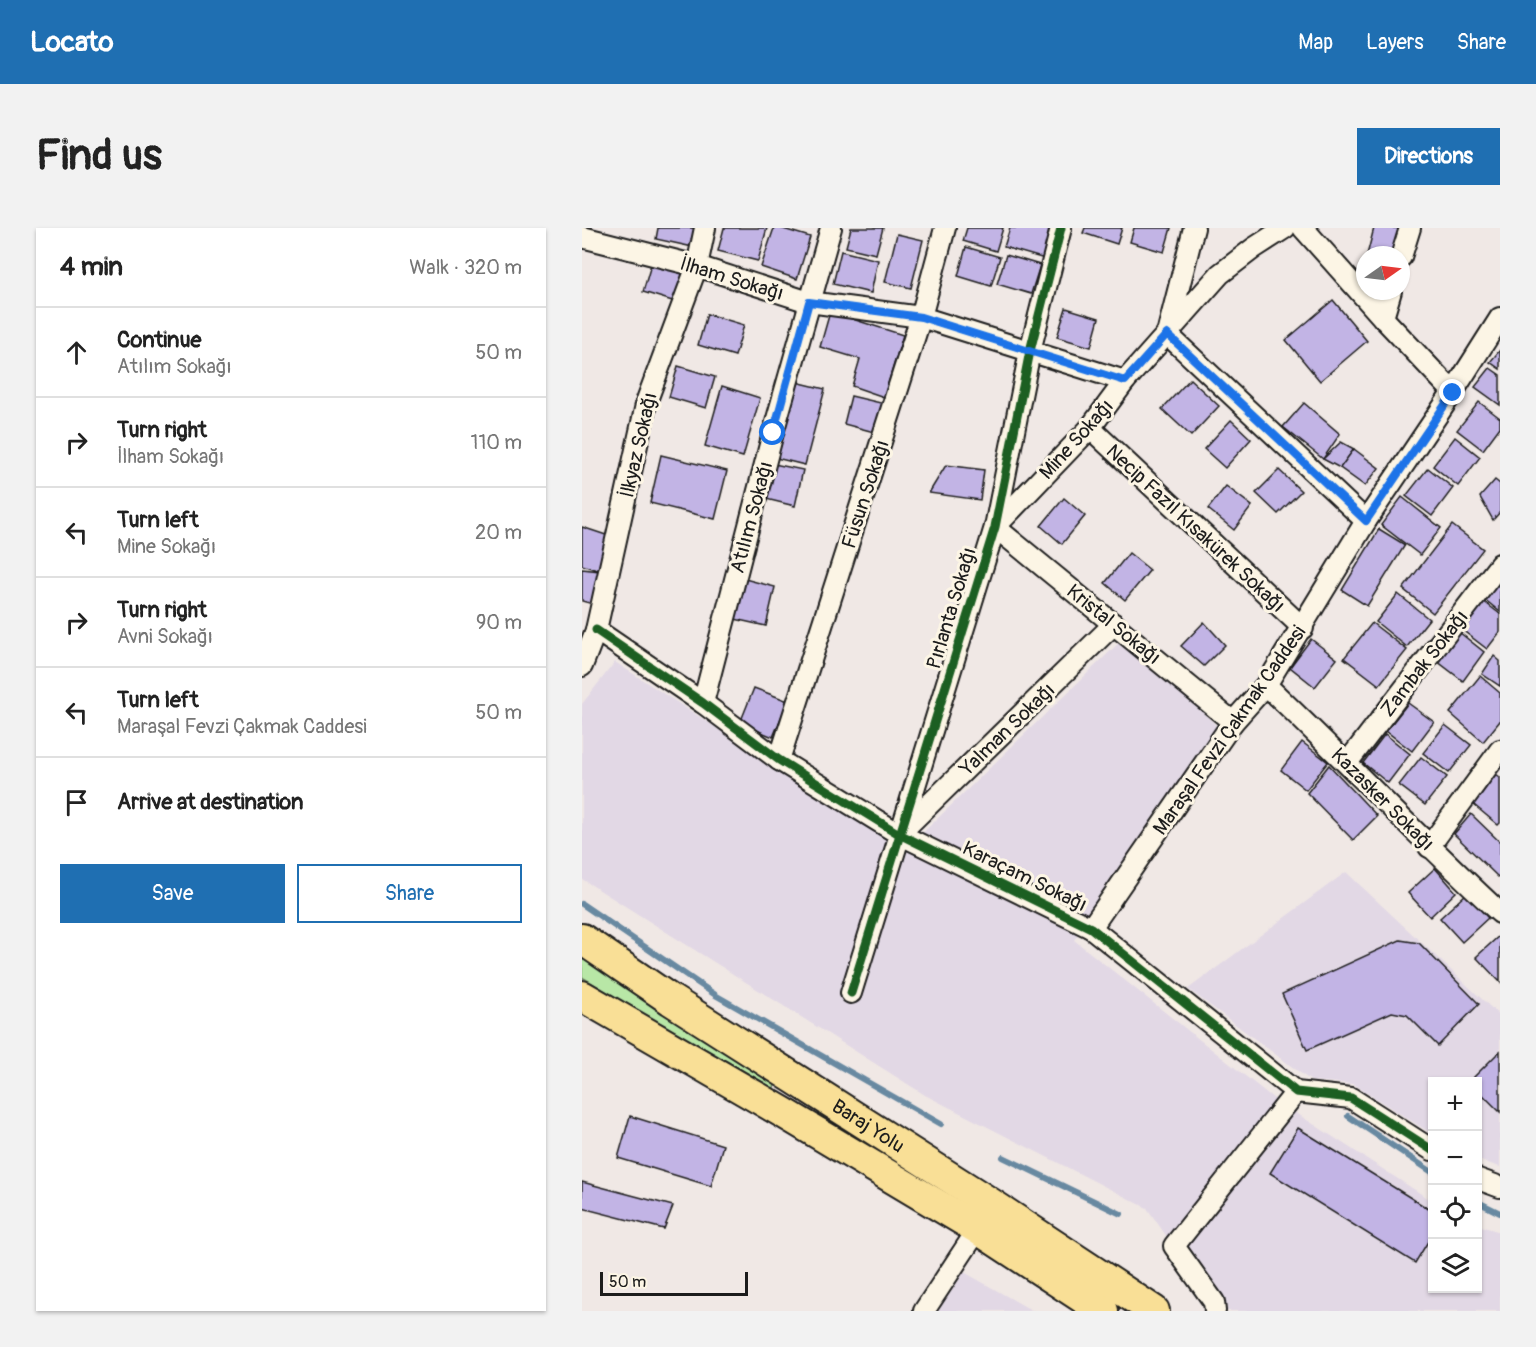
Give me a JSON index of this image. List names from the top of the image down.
{
  "streets": {
    "main road": ["Baraj Yolu"],
    "street": [
      "İlham Sokağı",
      "Mine Sokağı",
      "İlkyaz Sokağı",
      "Füsun Sokağı",
      "Atılım Sokağı",
      "Necip Fazıl Kısakürek Sokağı",
      "Pırlanta Sokağı",
      "Kristal Sokağı",
      "Zambak Sokağı",
      "Yalman Sokağı",
      "Maraşal Fevzi Çakmak Caddesi",
      "Kazasker Sokağı",
      "Karaçam Sokağı"
    ]
  },
  "crossings": [
    ["İlham Sokağı", "Mine Sokağı"],
    ["İlham Sokağı", "İlkyaz Sokağı"],
    ["İlham Sokağı", "Füsun Sokağı"],
    ["İlham Sokağı", "Atılım Sokağı"],
    ["İlham Sokağı", "Pırlanta Sokağı"],
    ["Mine Sokağı", "Necip Fazıl Kısakürek Sokağı"],
    ["Mine Sokağı", "Pırlanta Sokağı"],
    ["Mine Sokağı", "Kristal Sokağı"],
    ["İlkyaz Sokağı", "Karaçam Sokağı"],
    ["Füsun Sokağı", "Karaçam Sokağı"],
    ["Atılım Sokağı", "Karaçam Sokağı"],
    ["Necip Fazıl Kısakürek Sokağı", "Maraşal Fevzi Çakmak Caddesi"],
    ["Pırlanta Sokağı", "Kristal Sokağı"],
    ["Pırlanta Sokağı", "Yalman Sokağı"],
    ["Pırlanta Sokağı", "Karaçam Sokağı"],
    ["Kristal Sokağı", "Yalman Sokağı"],
    ["Kristal Sokağı", "Maraşal Fevzi Çakmak Caddesi"],
    ["Zambak Sokağı", "Kazasker Sokağı"],
    ["Yalman Sokağı", "Karaçam Sokağı"],
    ["Maraşal Fevzi Çakmak Caddesi", "Kazasker Sokağı"],
    ["Maraşal Fevzi Çakmak Caddesi", "Karaçam Sokağı"]
  ],
  "scale_bar": "50 m",
  "north": "right",
  "page": {
    "header": "Locato",
    "nav": ["Map", "Layers", "Share"],
    "buttons": [
      "Directions",
      ["Save", "Share"]
    ],
    "title": "Find us",
    "heading": ["4 min", "Walk · 320 m"],
    "list": [
      ["Continue", "Atılım Sokağı", "50 m"],
      ["Turn right", "İlham Sokağı", "110 m"],
      ["Turn left", "Mine Sokağı", "20 m"],
      ["Turn right", "Avni Sokağı", "90 m"],
      ["Turn left", "Maraşal Fevzi Çakmak Caddesi", "50 m"],
      "Arrive at destination"
    ],
    "map_buttons": ["+", "−"],
    "scale": "50 m"
  }
}
